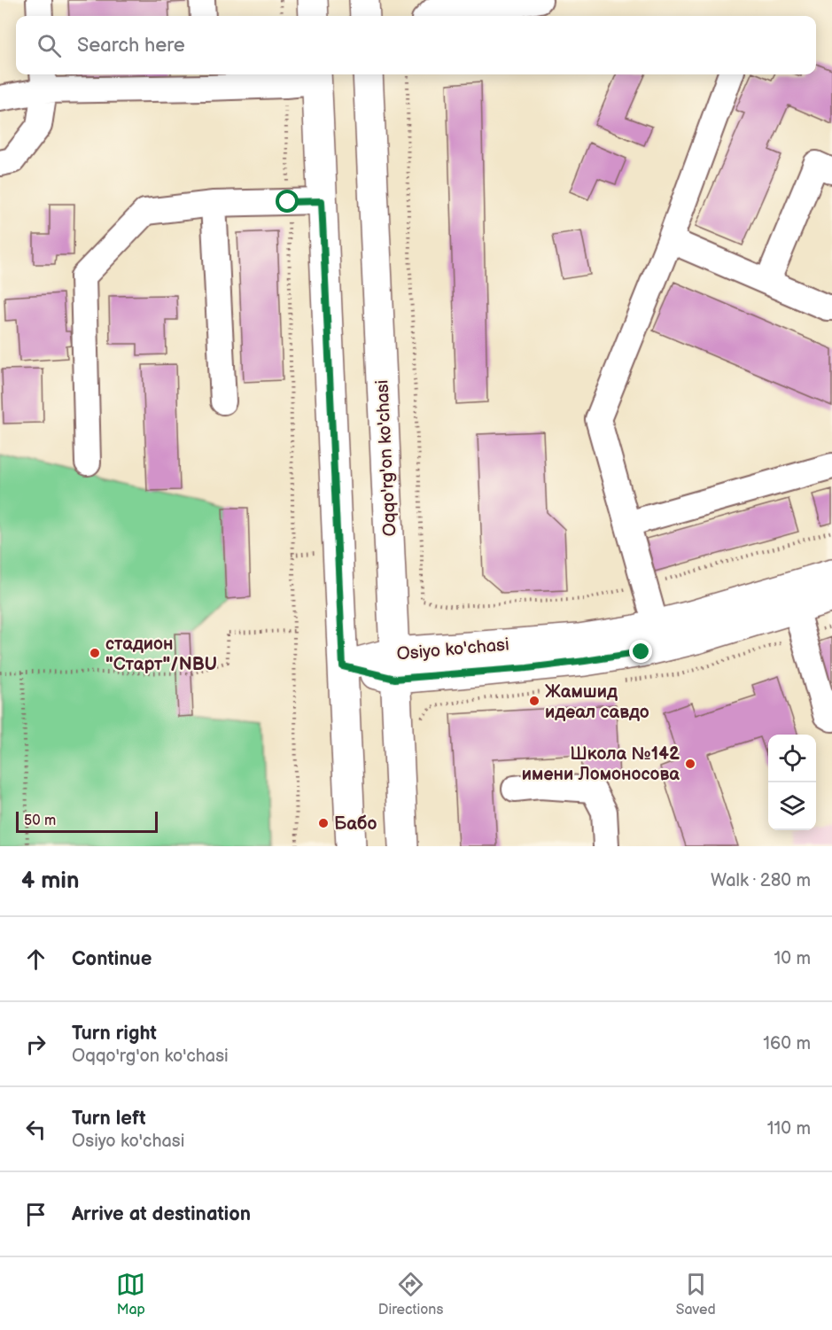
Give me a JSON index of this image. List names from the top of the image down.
{
  "streets": {
    "main road": ["Oqqo'rg'on ko'chasi", "Osiyo ko'chasi"]
  },
  "crossings": [
    ["Oqqo'rg'on ko'chasi", "Osiyo ko'chasi"]
  ],
  "places": [
    "стадион \"Старт\"/NBU",
    "Жамшид идеал савдо",
    "Школа №142 имени Ломоносова",
    "Бабо"
  ],
  "scale_bar": "50 m",
  "page": {
    "search": "Search here",
    "scale": "50 m",
    "heading": ["4 min", "Walk · 280 m"],
    "list": [
      ["Continue", "10 m"],
      ["Turn right", "Oqqo'rg'on ko'chasi", "160 m"],
      ["Turn left", "Osiyo ko'chasi", "110 m"],
      "Arrive at destination"
    ],
    "nav": ["Map", "Directions", "Saved"]
  }
}
